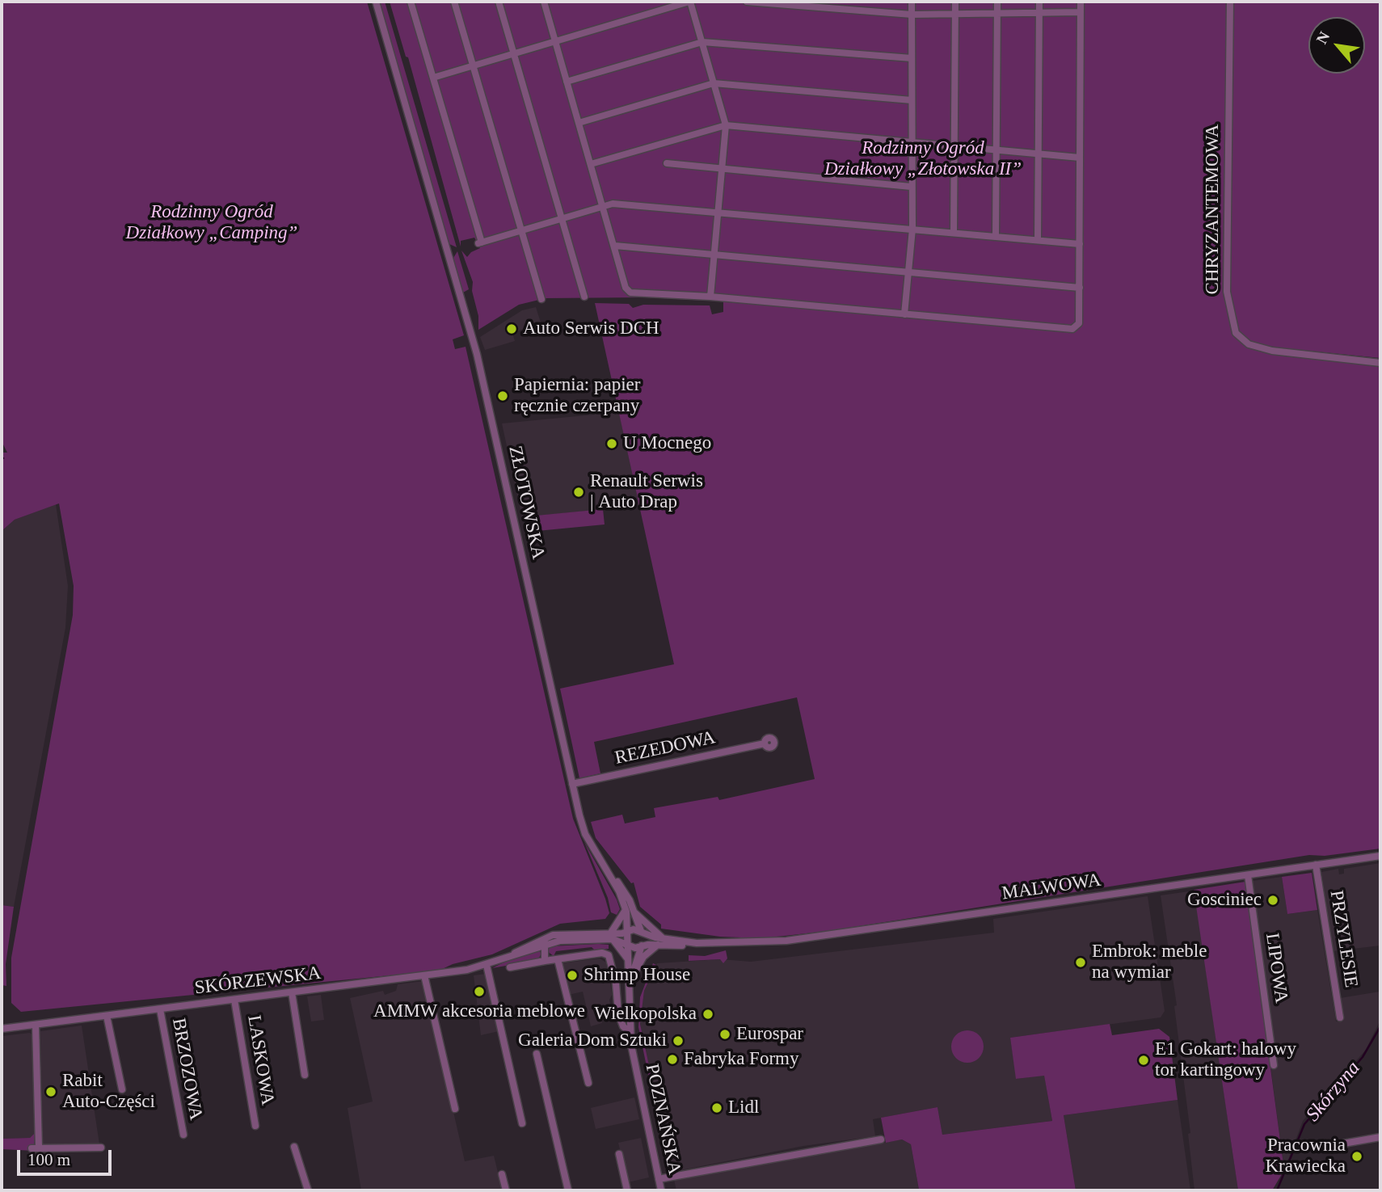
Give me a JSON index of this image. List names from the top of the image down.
{
  "streets": {
    "street": [
      "CHRYZANTEMOWA",
      "ZŁOTOWSKA",
      "REZEDOWA",
      "MALWOWA",
      "PRZYLESIE",
      "LIPOWA",
      "SKÓRZEWSKA",
      "LASKOWA",
      "BRZOZOWA",
      "POZNAŃSKA"
    ]
  },
  "crossings": [
    ["ZŁOTOWSKA", "REZEDOWA"],
    ["ZŁOTOWSKA", "MALWOWA"],
    ["ZŁOTOWSKA", "SKÓRZEWSKA"],
    ["ZŁOTOWSKA", "POZNAŃSKA"],
    ["MALWOWA", "PRZYLESIE"],
    ["MALWOWA", "LIPOWA"],
    ["MALWOWA", "SKÓRZEWSKA"],
    ["MALWOWA", "POZNAŃSKA"],
    ["SKÓRZEWSKA", "LASKOWA"],
    ["SKÓRZEWSKA", "BRZOZOWA"],
    ["SKÓRZEWSKA", "POZNAŃSKA"]
  ],
  "water": ["Skórzyna"],
  "parks": ["Rodzinny Ogród Działkowy „Złotowska II”", "Rodzinny Ogród Działkowy „Camping”"],
  "places": [
    "Auto Serwis DCH",
    "Papiernia: papier ręcznie czerpany",
    "U Mocnego",
    "Renault Serwis | Auto Drap",
    "Gosciniec",
    "Embrok: meble na wymiar",
    "Shrimp House",
    "AMMW akcesoria meblowe",
    "Wielkopolska",
    "Eurospar",
    "Galeria Dom Sztuki",
    "Fabryka Formy",
    "E1 Gokart: halowy tor kartingowy",
    "Rabit Auto-Części",
    "Lidl",
    "Pracownia Krawiecka"
  ],
  "scale_bar": "100 m",
  "north": "top left"
}
